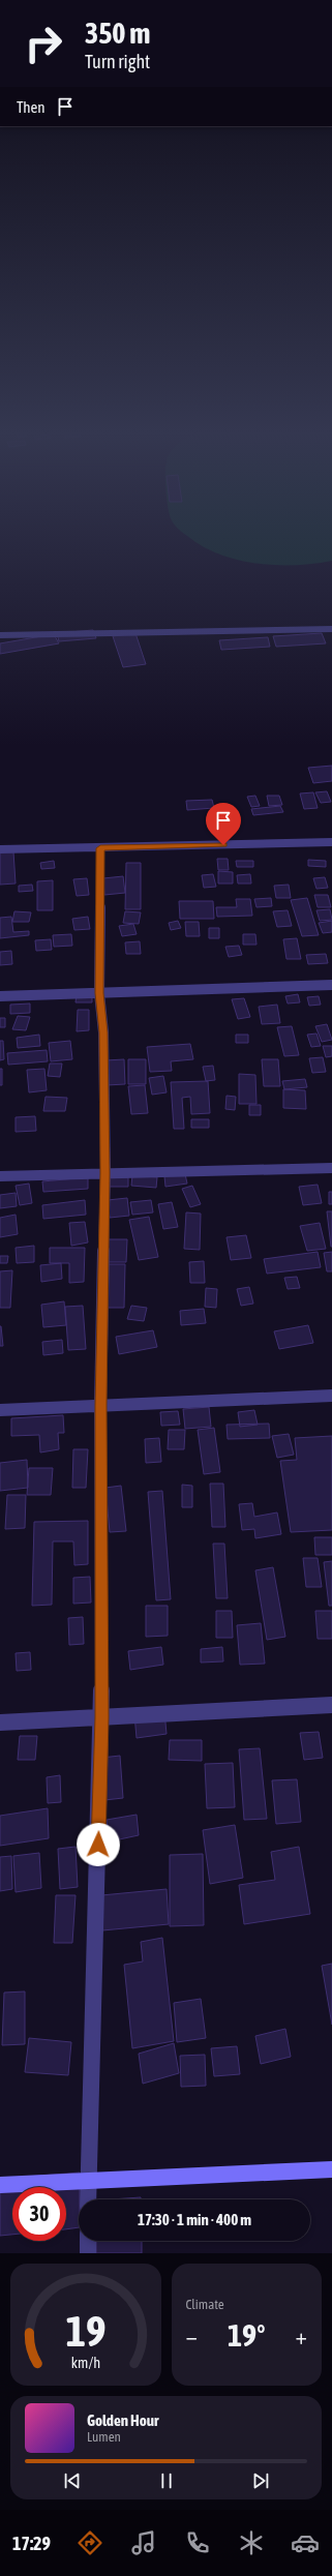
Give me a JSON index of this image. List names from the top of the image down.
{
  "page": {
    "turn": ["350 m", "Turn right"],
    "then": "Then",
    "limit": "30",
    "trip": "17:30 · 1 min · 400 m",
    "tile": "Climate",
    "heat": ["−", "19°", "+"],
    "song": ["Golden Hour", "Lumen"],
    "tabs": "17:29",
    "gauge": ["19", "km/h"]
  }
}
